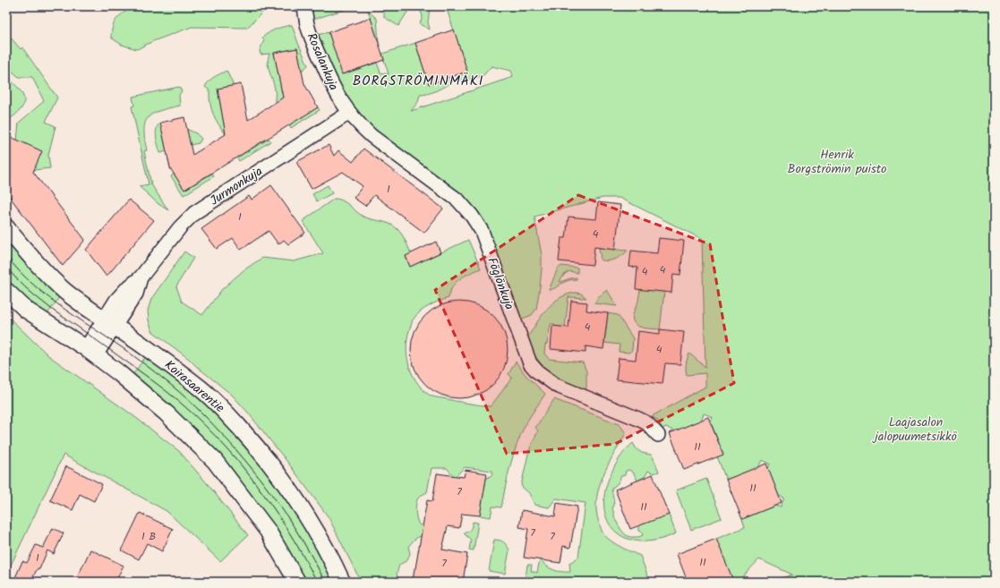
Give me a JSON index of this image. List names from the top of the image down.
{
  "streets": {
    "street": [
      "Rosalankuja",
      "Jurmonkuja",
      "Föglönkuja",
      "Koirasaarentie"
    ]
  },
  "crossings": [
    ["Rosalankuja", "Jurmonkuja"],
    ["Rosalankuja", "Föglönkuja"],
    ["Jurmonkuja", "Föglönkuja"],
    ["Jurmonkuja", "Koirasaarentie"]
  ],
  "districts": ["BORGSTRÖMINMÄKI"],
  "parks": ["Henrik Borgströmin puisto", "Laajasalon jalopuumetsikkö"],
  "house_numbers": [
    "1",
    "1",
    "4",
    "4",
    "4",
    "4",
    "4",
    "11",
    "11",
    "7",
    "11",
    "7",
    "1 B",
    "7",
    "1",
    "11",
    "7"
  ]
}
